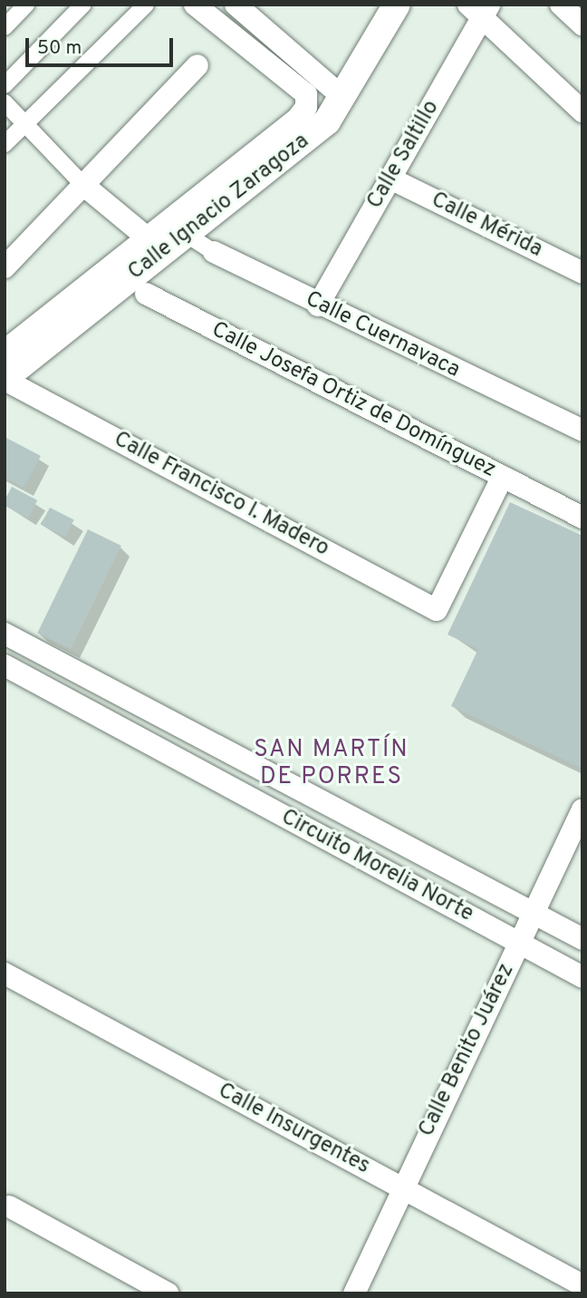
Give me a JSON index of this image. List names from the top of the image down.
{
  "streets": {
    "street": [
      "Calle Saltillo",
      "Calle Ignacio Zaragoza",
      "Calle Mérida",
      "Calle Cuernavaca",
      "Calle Josefa Ortiz de Domínguez",
      "Calle Francisco I. Madero",
      "Circuito Morelia Norte",
      "Calle Benito Juárez",
      "Calle Insurgentes"
    ]
  },
  "crossings": [
    ["Calle Saltillo", "Calle Mérida"],
    ["Calle Saltillo", "Calle Cuernavaca"],
    ["Calle Ignacio Zaragoza", "Calle Cuernavaca"],
    ["Calle Ignacio Zaragoza", "Calle Josefa Ortiz de Domínguez"],
    ["Calle Ignacio Zaragoza", "Calle Francisco I. Madero"],
    ["Calle Josefa Ortiz de Domínguez", "Calle Francisco I. Madero"],
    ["Circuito Morelia Norte", "Calle Benito Juárez"],
    ["Calle Benito Juárez", "Calle Insurgentes"]
  ],
  "districts": ["SAN MARTÍN DE PORRES"],
  "scale_bar": "50 m"
}
